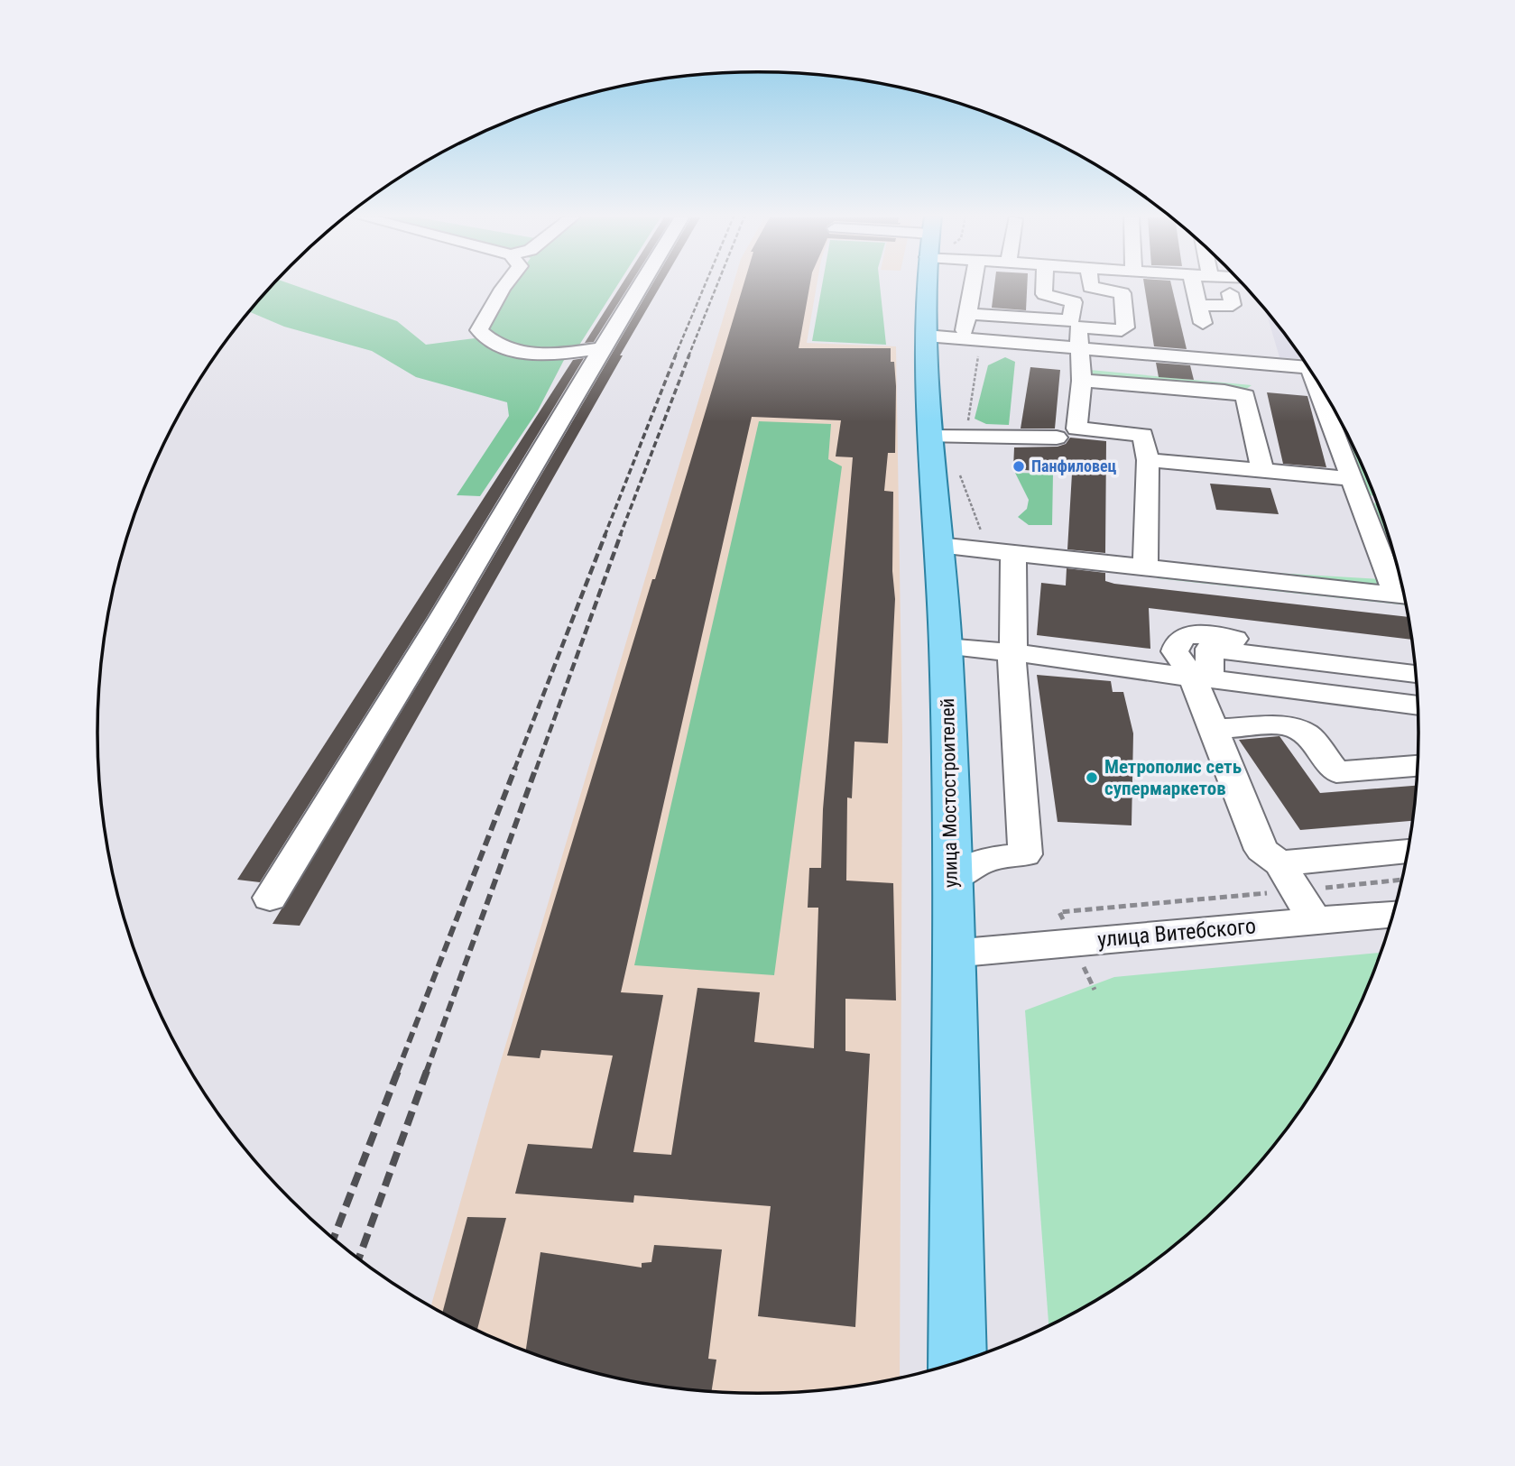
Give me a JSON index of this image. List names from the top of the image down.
{
  "streets": {
    "main road": ["улица Мостостроителей"],
    "street": ["улица Витебского"]
  },
  "crossings": [
    ["улица Мостостроителей", "улица Витебского"]
  ],
  "places": ["Панфиловец", "Метрополис cеть супермаркетов"]
}
